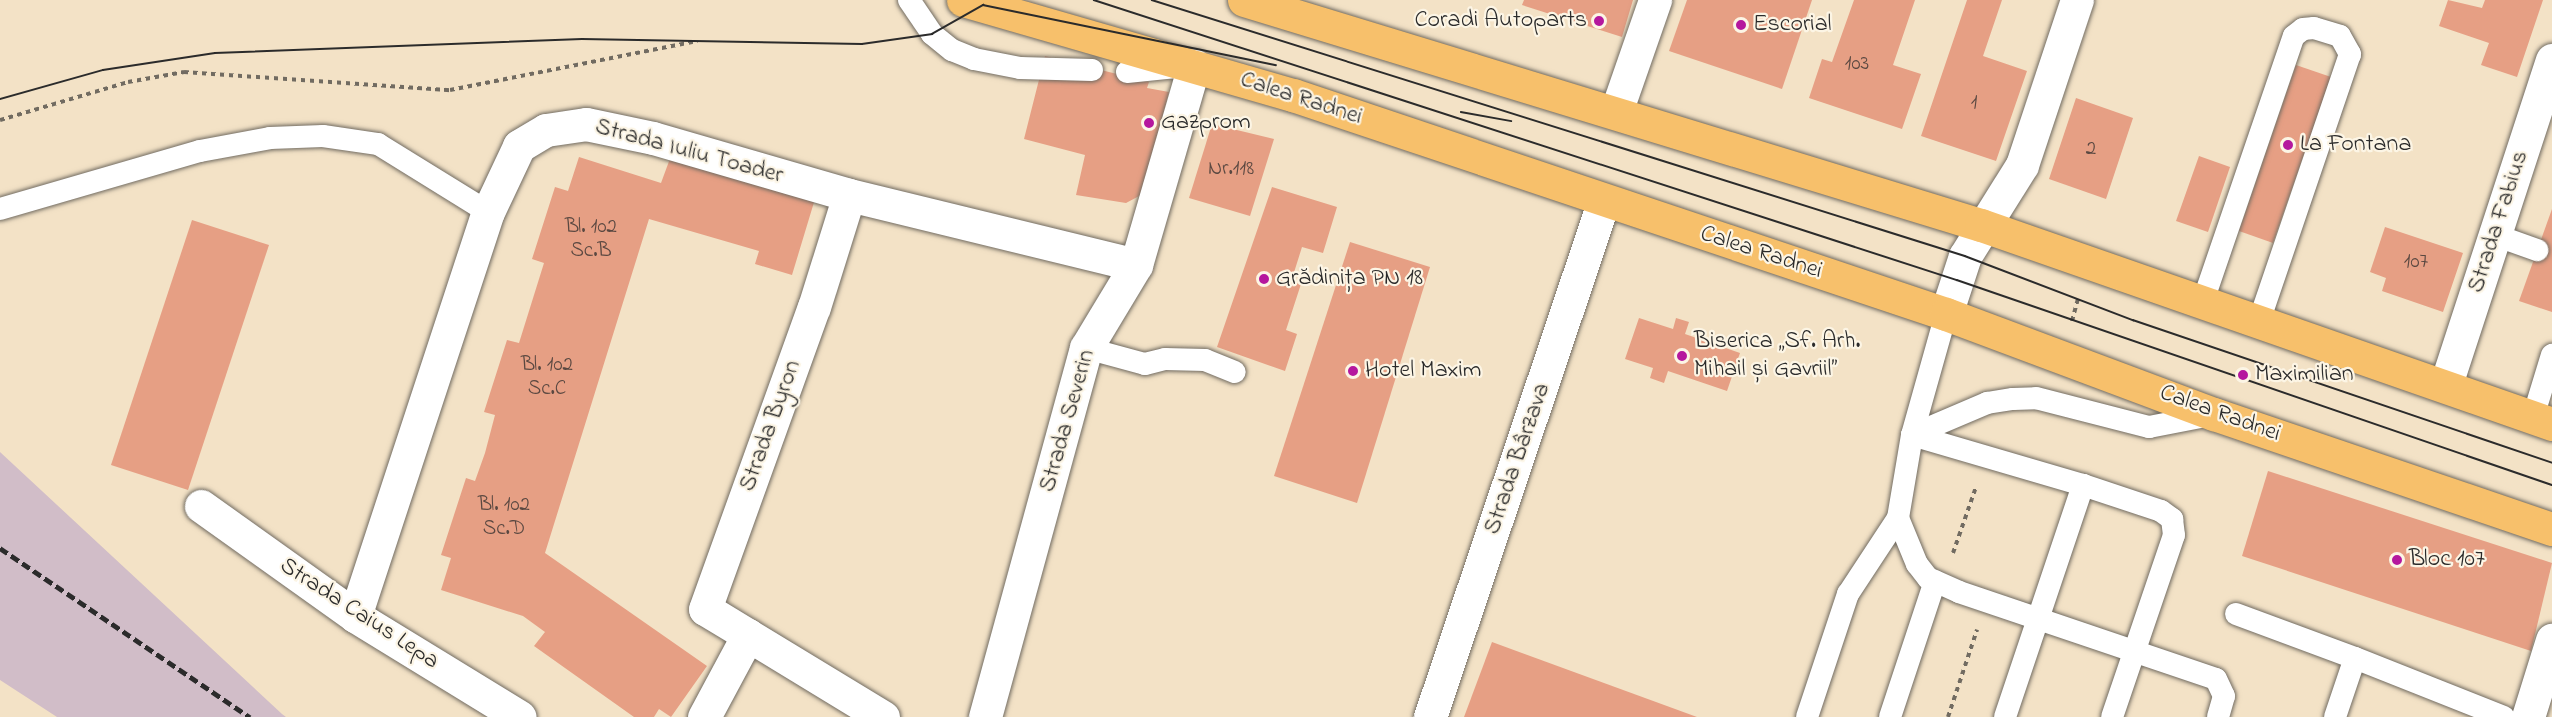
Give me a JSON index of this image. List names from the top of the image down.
{
  "streets": {
    "main road": ["Calea Radnei"],
    "street": [
      "Strada Iuliu Toader",
      "Strada Fabius",
      "Strada Severin",
      "Strada Byron",
      "Strada Bârzava",
      "Strada Caius Lepa"
    ]
  },
  "crossings": [
    ["Calea Radnei", "Strada Severin"],
    ["Calea Radnei", "Strada Bârzava"],
    ["Strada Iuliu Toader", "Strada Severin"],
    ["Strada Iuliu Toader", "Strada Byron"],
    ["Strada Iuliu Toader", "Strada Caius Lepa"]
  ],
  "places": [
    "Coradi Autoparts",
    "Escorial",
    "Gazprom",
    "La Fontana",
    "Grădinița PN 18",
    "Biserica „Sf. Arh. Mihail și Gavriil”",
    "Hotel Maxim",
    "Maximilian",
    "Bloc 107"
  ],
  "house_numbers": [
    "103",
    "1",
    "2",
    "Nr.118",
    "Bl. 102 Sc.B",
    "107",
    "Bl. 102 Sc.C",
    "Bl. 102 Sc.D"
  ]
}
